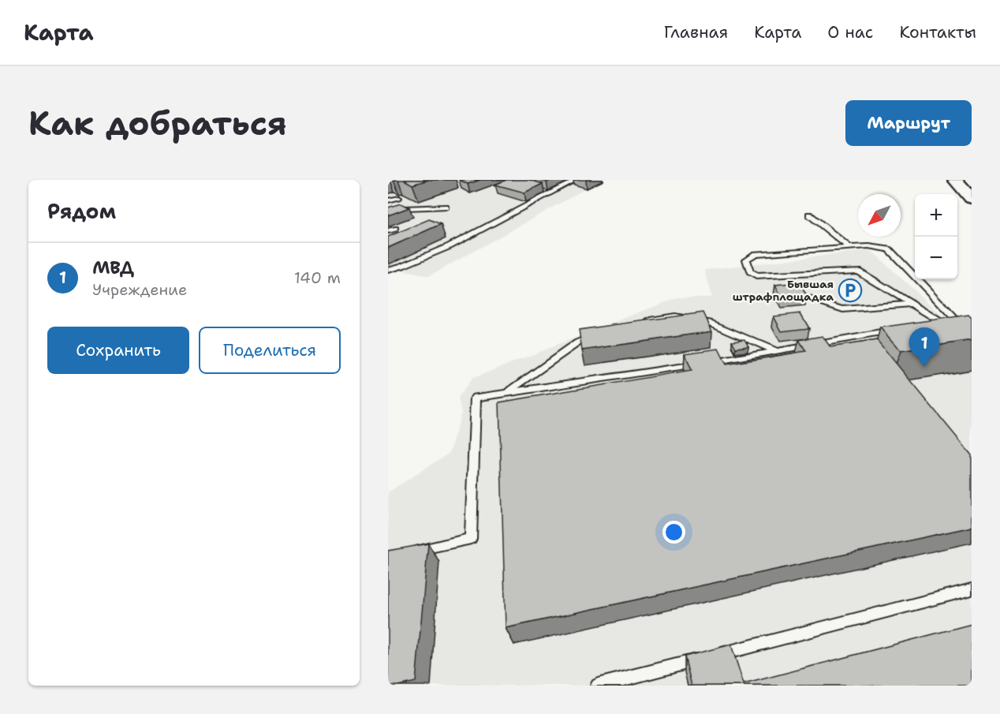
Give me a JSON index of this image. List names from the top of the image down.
{
  "places": {
    "parking": ["Бывшая штрафплощадка"]
  },
  "north": "bottom left",
  "page": {
    "header": "Карта",
    "nav": [
      "Главная",
      "Карта",
      "О нас",
      "Контакты"
    ],
    "buttons": [
      "Маршрут",
      ["Сохранить", "Поделиться"]
    ],
    "title": "Как добраться",
    "heading": "Рядом",
    "map_buttons": ["+", "−"],
    "list": [
      {
        "mark": "1",
        "name": "МВД",
        "note": "Учреждение",
        "value": "140 m"
      }
    ],
    "pins": "1"
  }
}
